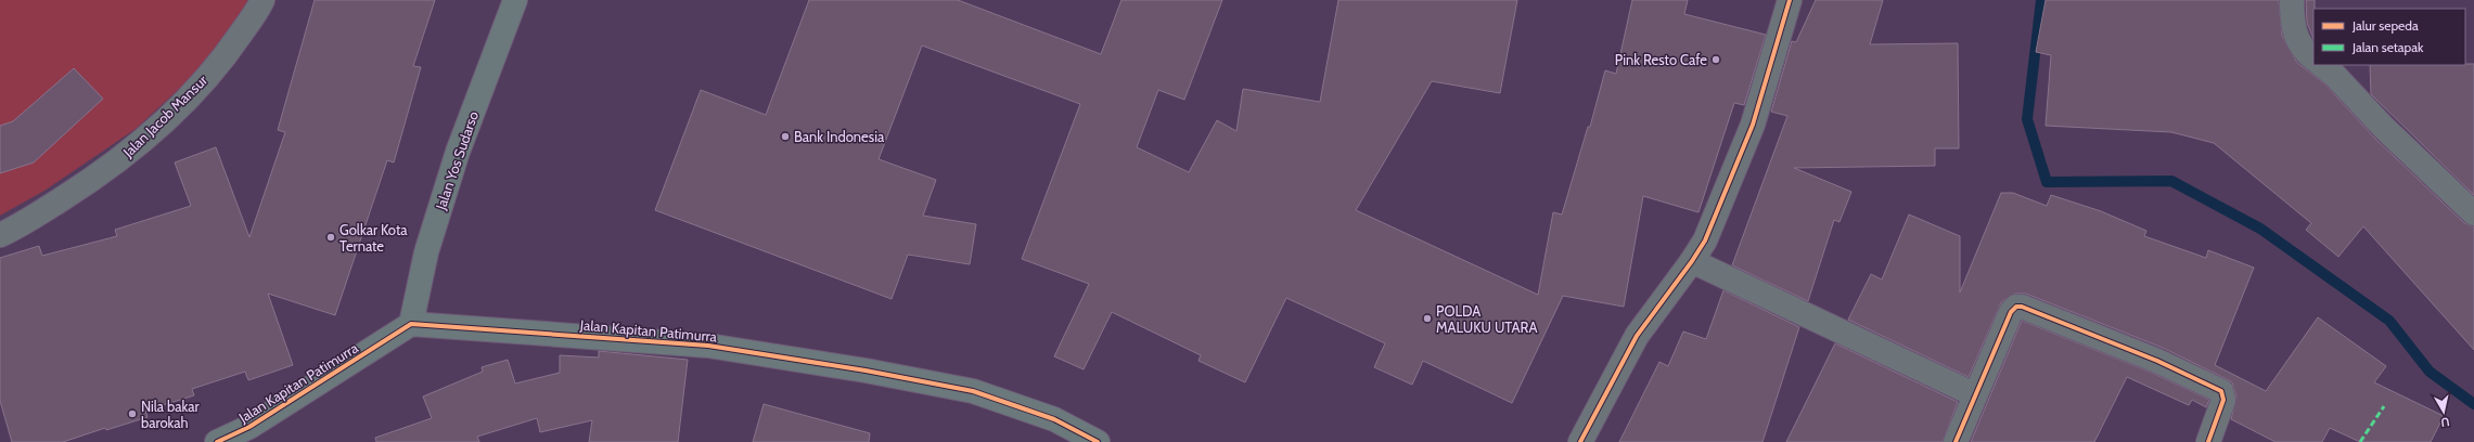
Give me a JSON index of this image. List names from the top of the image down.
{
  "streets": {
    "street": ["Jalan Jacob Mansur", "Jalan Yos Sudarso", "Jalan Kapitan Patimurra"]
  },
  "crossings": [
    ["Jalan Yos Sudarso", "Jalan Kapitan Patimurra"]
  ],
  "places": [
    "Pink Resto Cafe",
    "Bank Indonesia",
    "Golkar Kota Ternate",
    "POLDA MALUKU UTARA",
    "Nila bakar barokah"
  ],
  "legend": ["Jalur sepeda", "Jalan setapak"],
  "north": "bottom"
}
